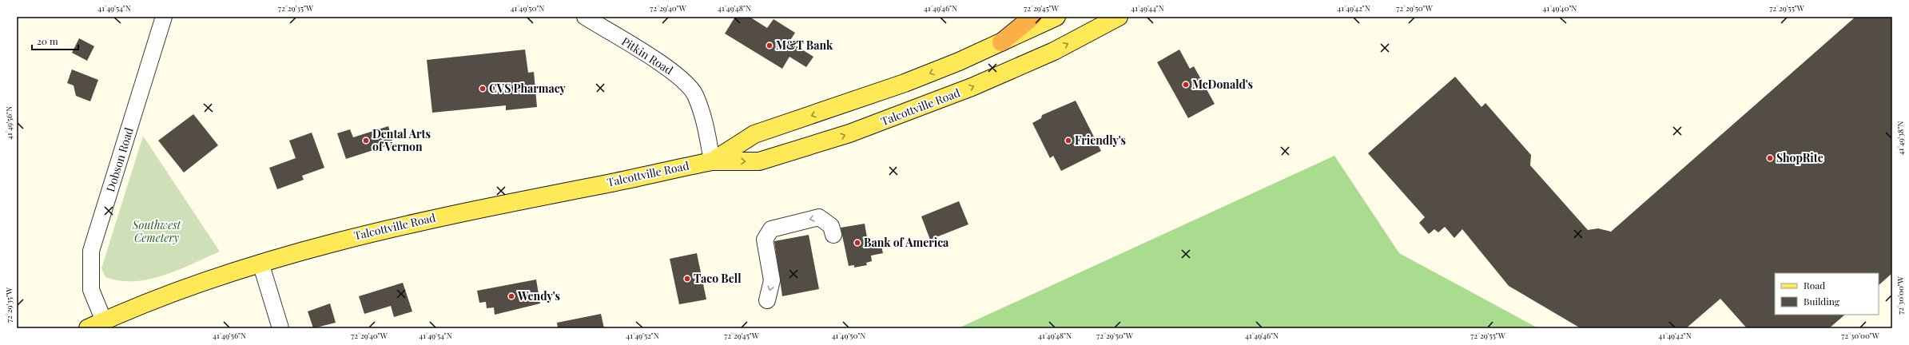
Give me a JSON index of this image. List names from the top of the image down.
{
  "streets": {
    "main road": ["Talcottville Road"],
    "street": ["Pitkin Road", "Dobson Road"]
  },
  "crossings": [
    ["Pitkin Road", "Talcottville Road"],
    ["Talcottville Road", "Dobson Road"]
  ],
  "parks": ["Southwest Cemetery"],
  "places": [
    "M&T Bank",
    "McDonald's",
    "CVS Pharmacy",
    "Dental Arts of Vernon",
    "Friendly's",
    "ShopRite",
    "Bank of America",
    "Taco Bell",
    "Wendy's"
  ],
  "legend": ["Road", "Building"],
  "scale_bar": "20 m",
  "coordinates": [
    "41°49'54\"N",
    "72°29'35\"W",
    "41°49'50\"N",
    "72°29'40\"W",
    "41°49'48\"N",
    "41°49'46\"N",
    "72°29'45\"W",
    "41°49'44\"N",
    "41°49'42\"N",
    "72°29'50\"W",
    "41°49'40\"N",
    "72°29'55\"W",
    "41°49'56\"N",
    "41°49'38\"N",
    "72°30'00\"W",
    "41°49'52\"N"
  ]
}
